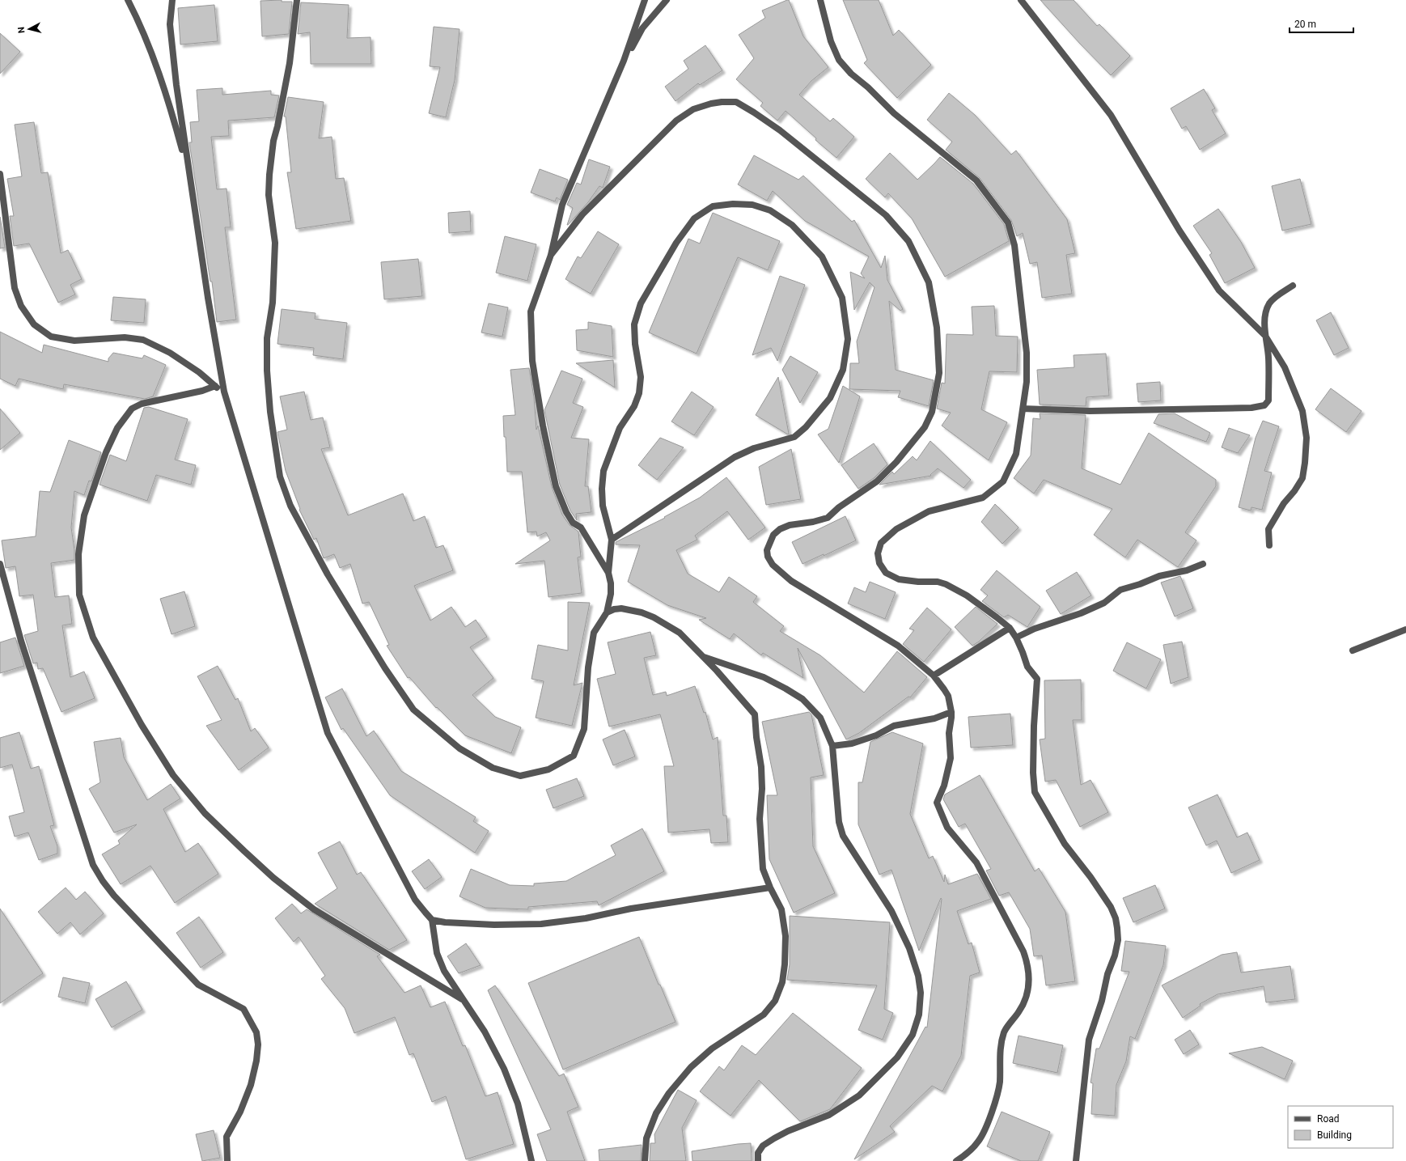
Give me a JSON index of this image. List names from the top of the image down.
{
  "legend": ["Road", "Building"],
  "scale_bar": "20 m",
  "north": "left"
}
